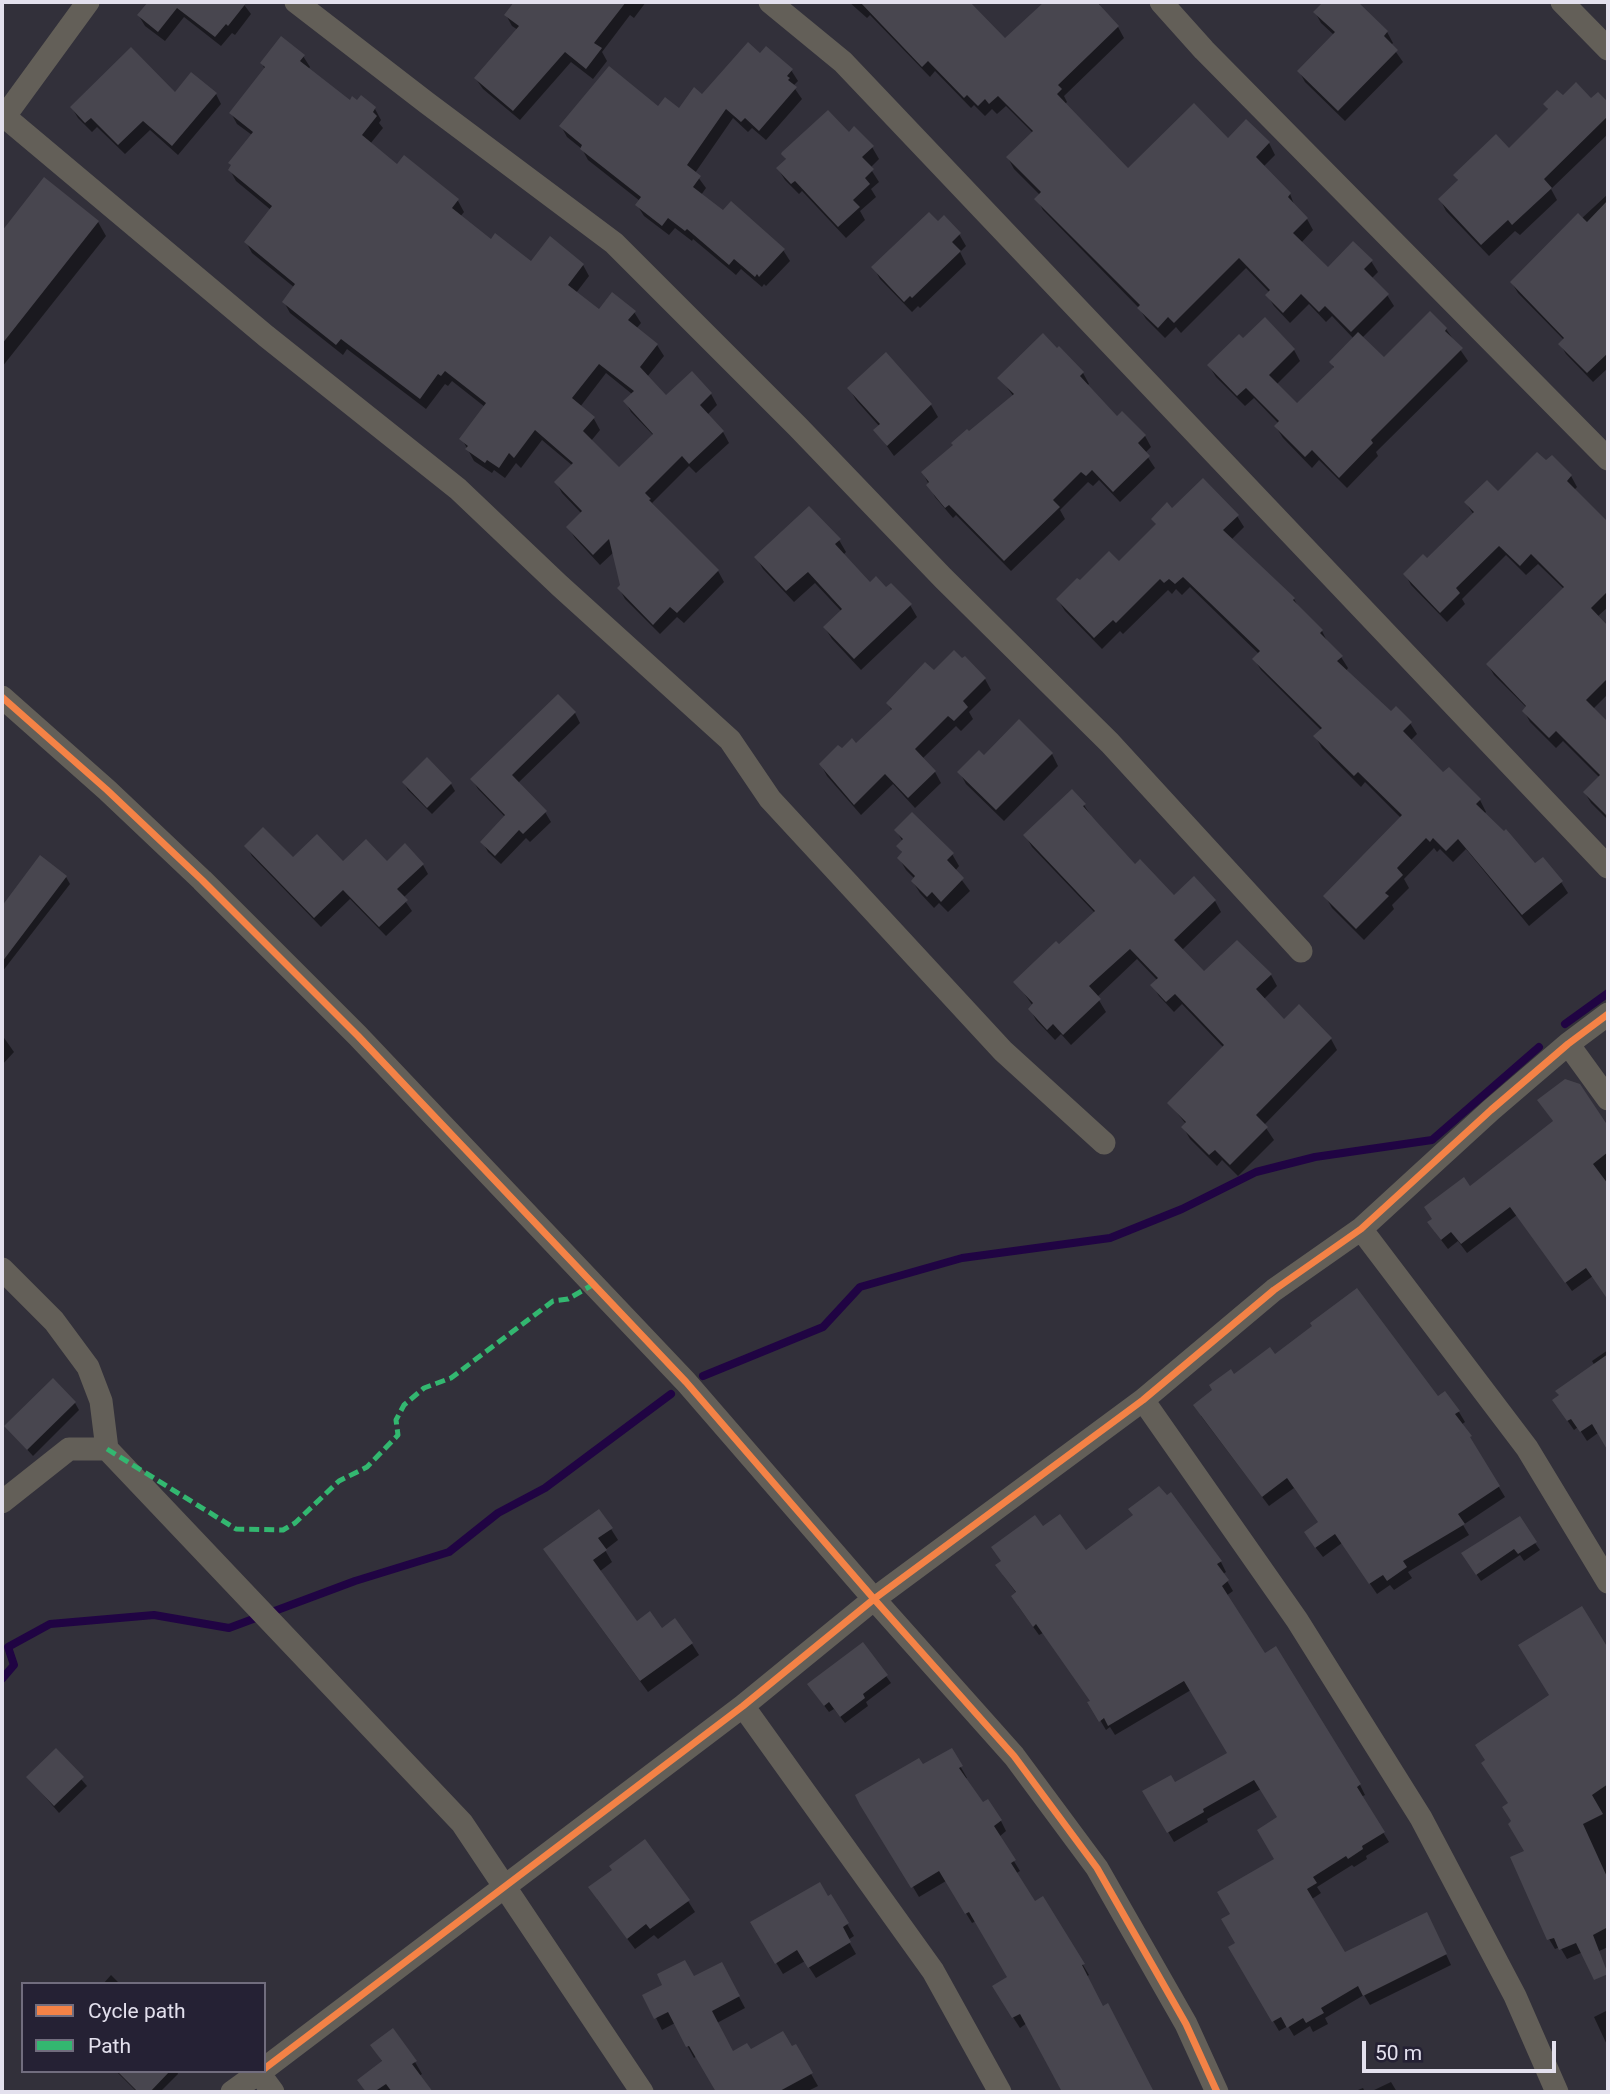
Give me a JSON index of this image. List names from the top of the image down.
{
  "legend": ["Cycle path", "Path"],
  "scale_bar": "50 m"
}
